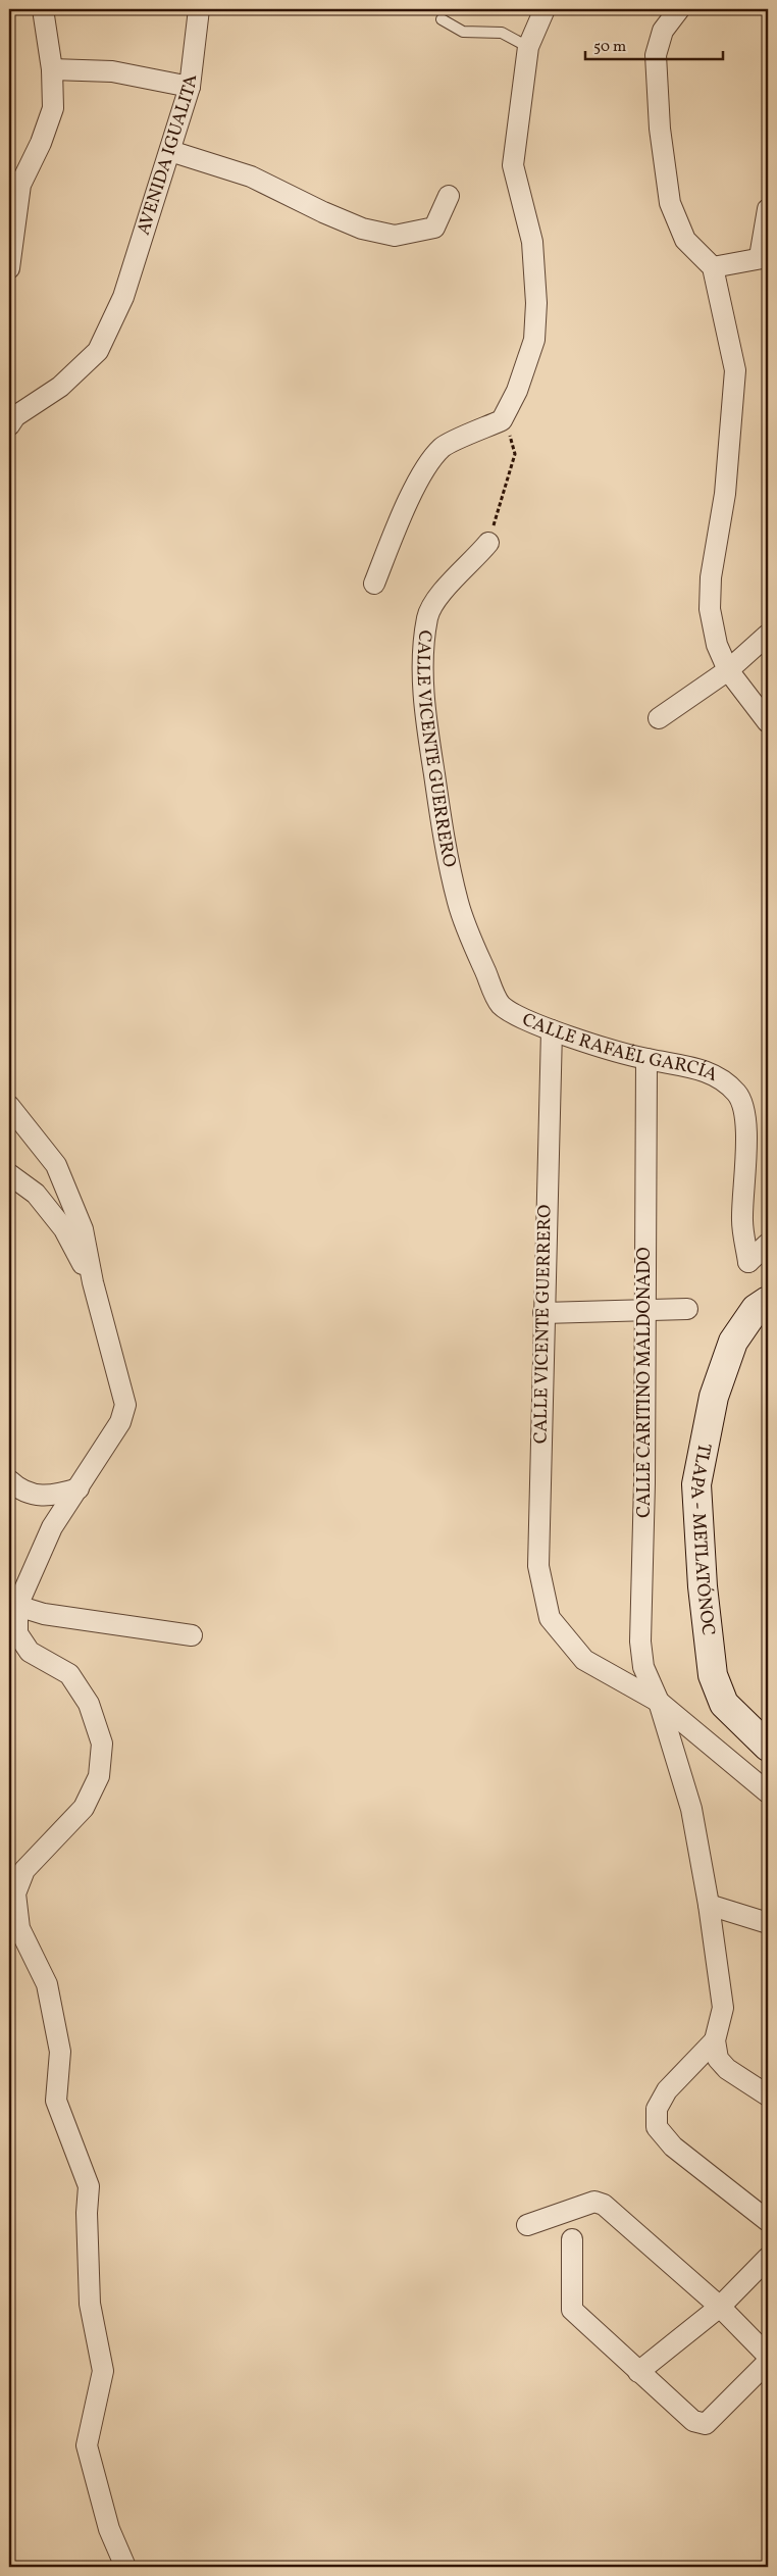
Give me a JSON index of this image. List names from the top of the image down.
{
  "streets": {
    "main road": ["TLAPA - METLATÓNOC"],
    "street": [
      "AVENIDA IGUALITA",
      "CALLE VICENTE GUERRERO",
      "CALLE RAFAÉL GARCÍA",
      "CALLE CARITINO MALDONADO"
    ]
  },
  "crossings": [
    ["CALLE VICENTE GUERRERO", "CALLE RAFAÉL GARCÍA"],
    ["CALLE VICENTE GUERRERO", "CALLE CARITINO MALDONADO"],
    ["CALLE RAFAÉL GARCÍA", "CALLE CARITINO MALDONADO"]
  ],
  "scale_bar": "50 m"
}
